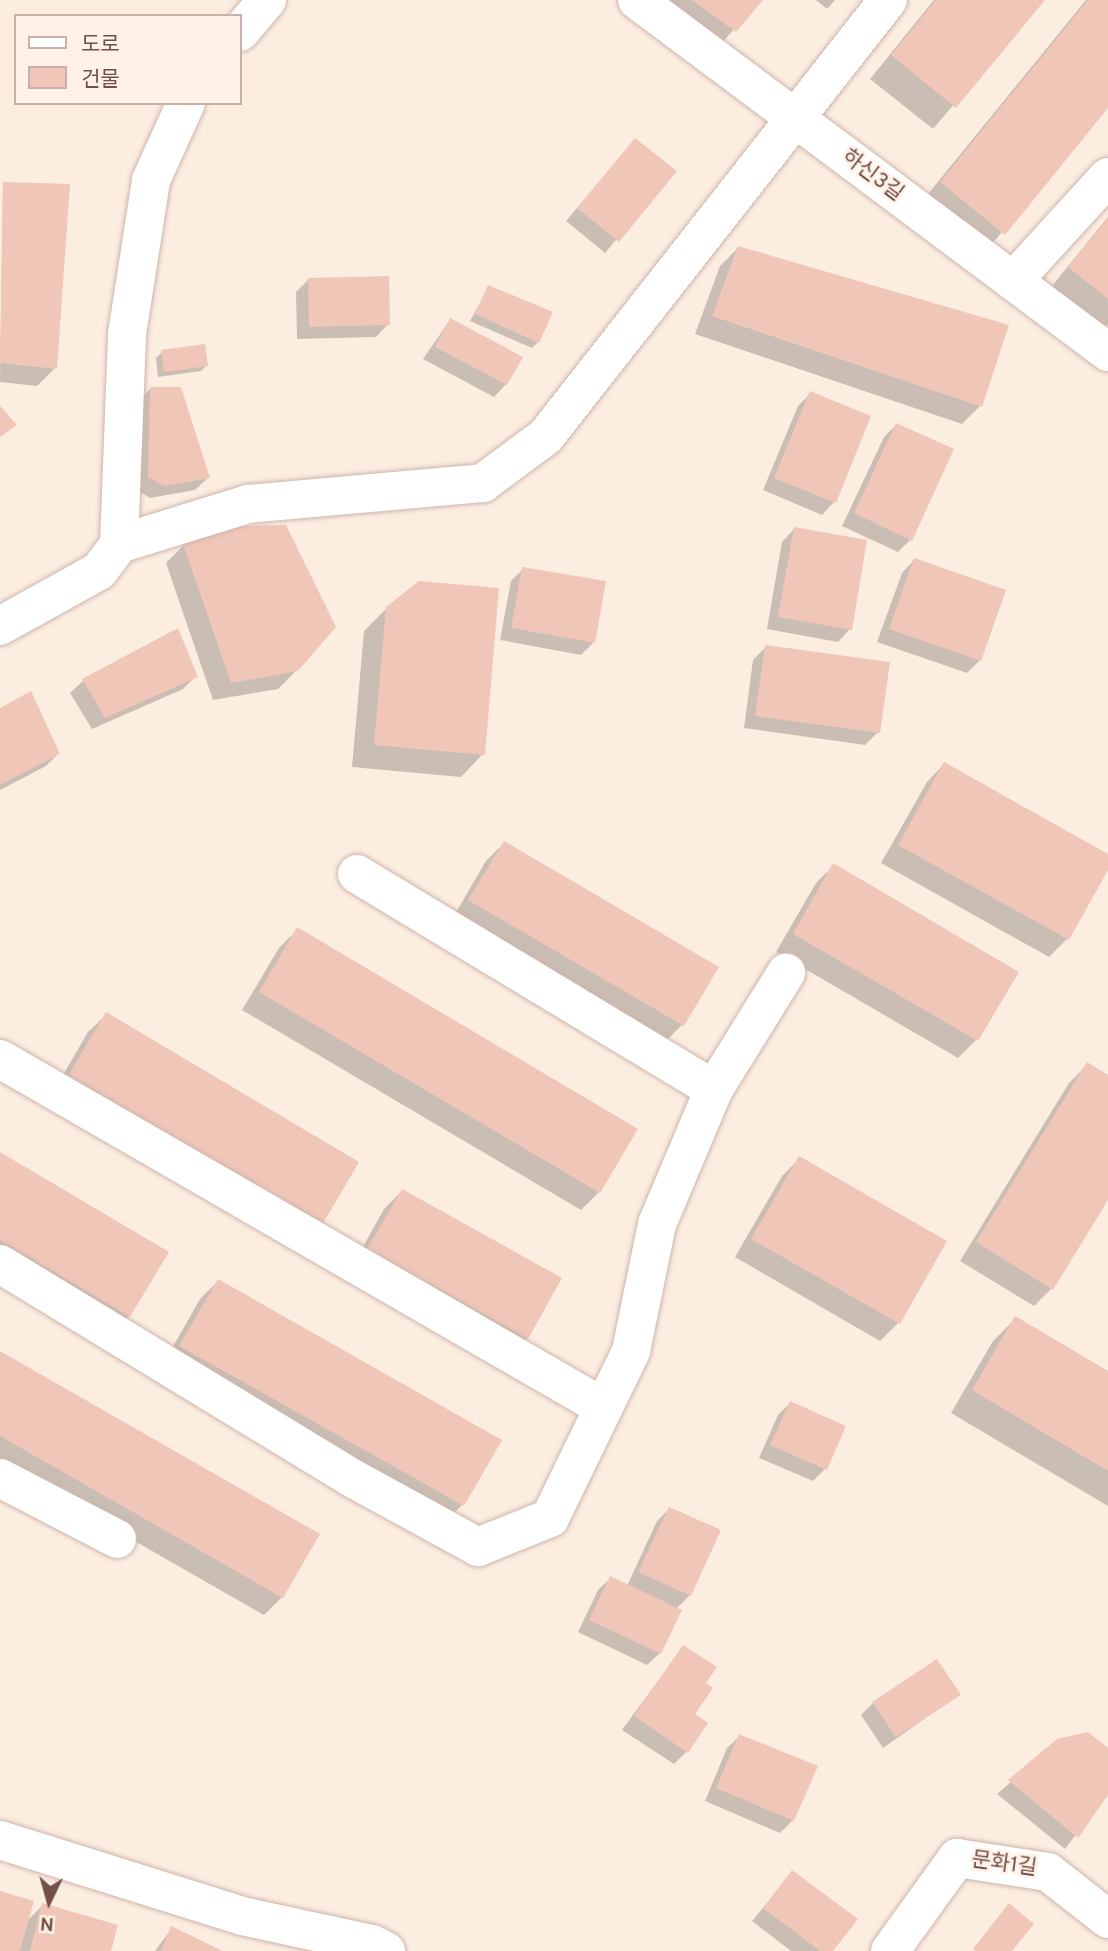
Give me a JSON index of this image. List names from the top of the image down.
{
  "streets": {
    "street": ["하신3길", "문화1길"]
  },
  "legend": ["도로", "건물"],
  "north": "bottom"
}
